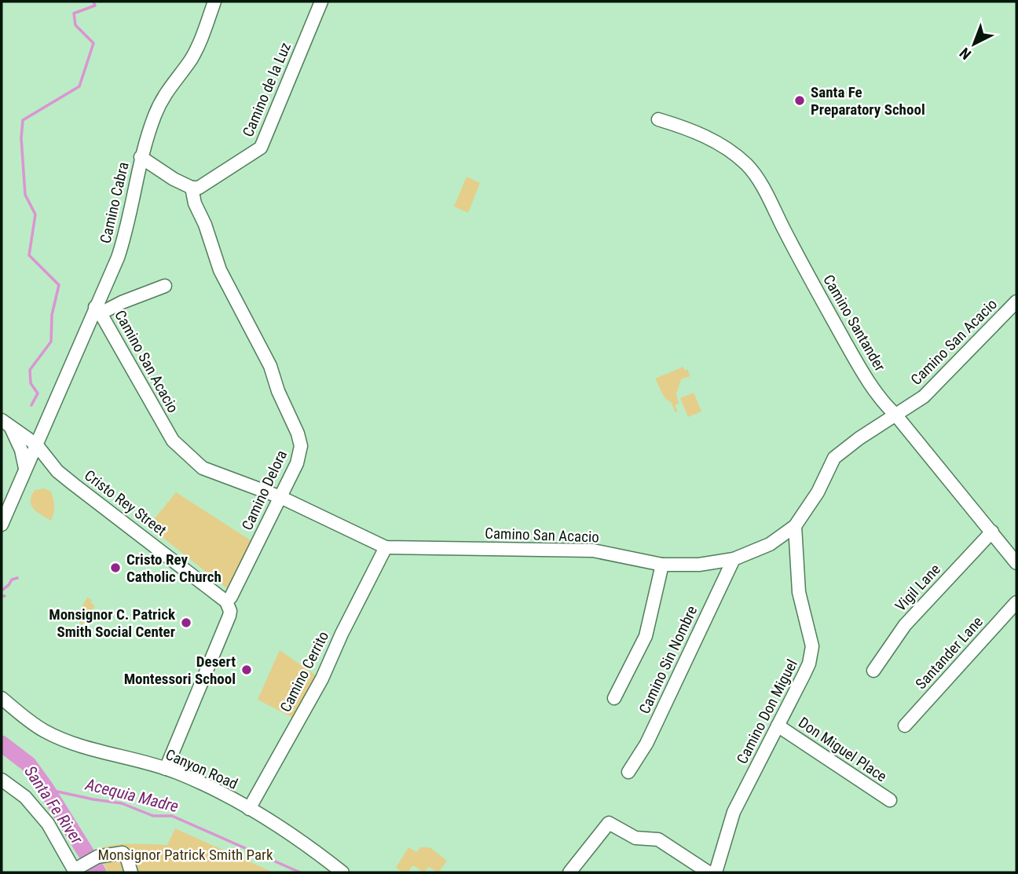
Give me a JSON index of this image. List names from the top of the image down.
{
  "streets": {
    "street": [
      "Camino de la Luz",
      "Camino Cabra",
      "Camino Santander",
      "Camino San Acacio",
      "Camino Delora",
      "Cristo Rey Street",
      "Vigil Lane",
      "Santander Lane",
      "Camino Sin Nombre",
      "Camino Cerrito",
      "Camino Don Miguel",
      "Don Miguel Place",
      "Canyon Road"
    ]
  },
  "crossings": [
    ["Camino de la Luz", "Camino Delora"],
    ["Camino Cabra", "Camino San Acacio"],
    ["Camino Cabra", "Cristo Rey Street"],
    ["Camino Santander", "Camino San Acacio"],
    ["Camino Santander", "Vigil Lane"],
    ["Camino San Acacio", "Camino Delora"],
    ["Camino San Acacio", "Camino Sin Nombre"],
    ["Camino San Acacio", "Camino Cerrito"],
    ["Camino San Acacio", "Camino Don Miguel"],
    ["Camino Delora", "Cristo Rey Street"],
    ["Camino Delora", "Canyon Road"],
    ["Camino Cerrito", "Canyon Road"],
    ["Camino Don Miguel", "Don Miguel Place"]
  ],
  "water": ["Acequia Madre", "Santa Fe River"],
  "parks": ["Monsignor Patrick Smith Park"],
  "places": [
    "Santa Fe Preparatory School",
    "Cristo Rey Catholic Church",
    "Monsignor C. Patrick Smith Social Center",
    "Desert Montessori School"
  ],
  "north": "bottom left"
}
